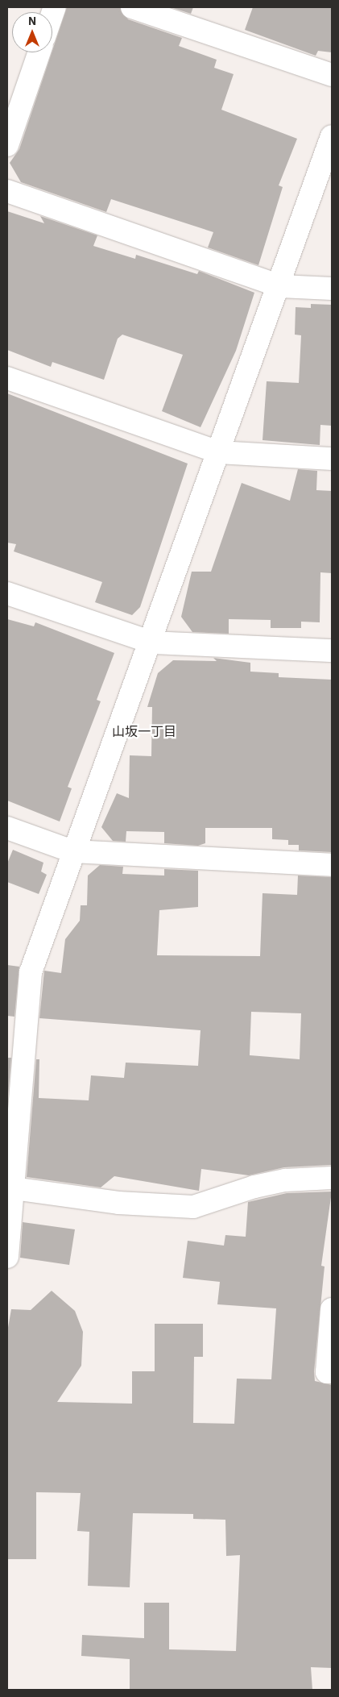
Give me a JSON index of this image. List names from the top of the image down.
{
  "districts": ["山坂一丁目"],
  "north": "top"
}
